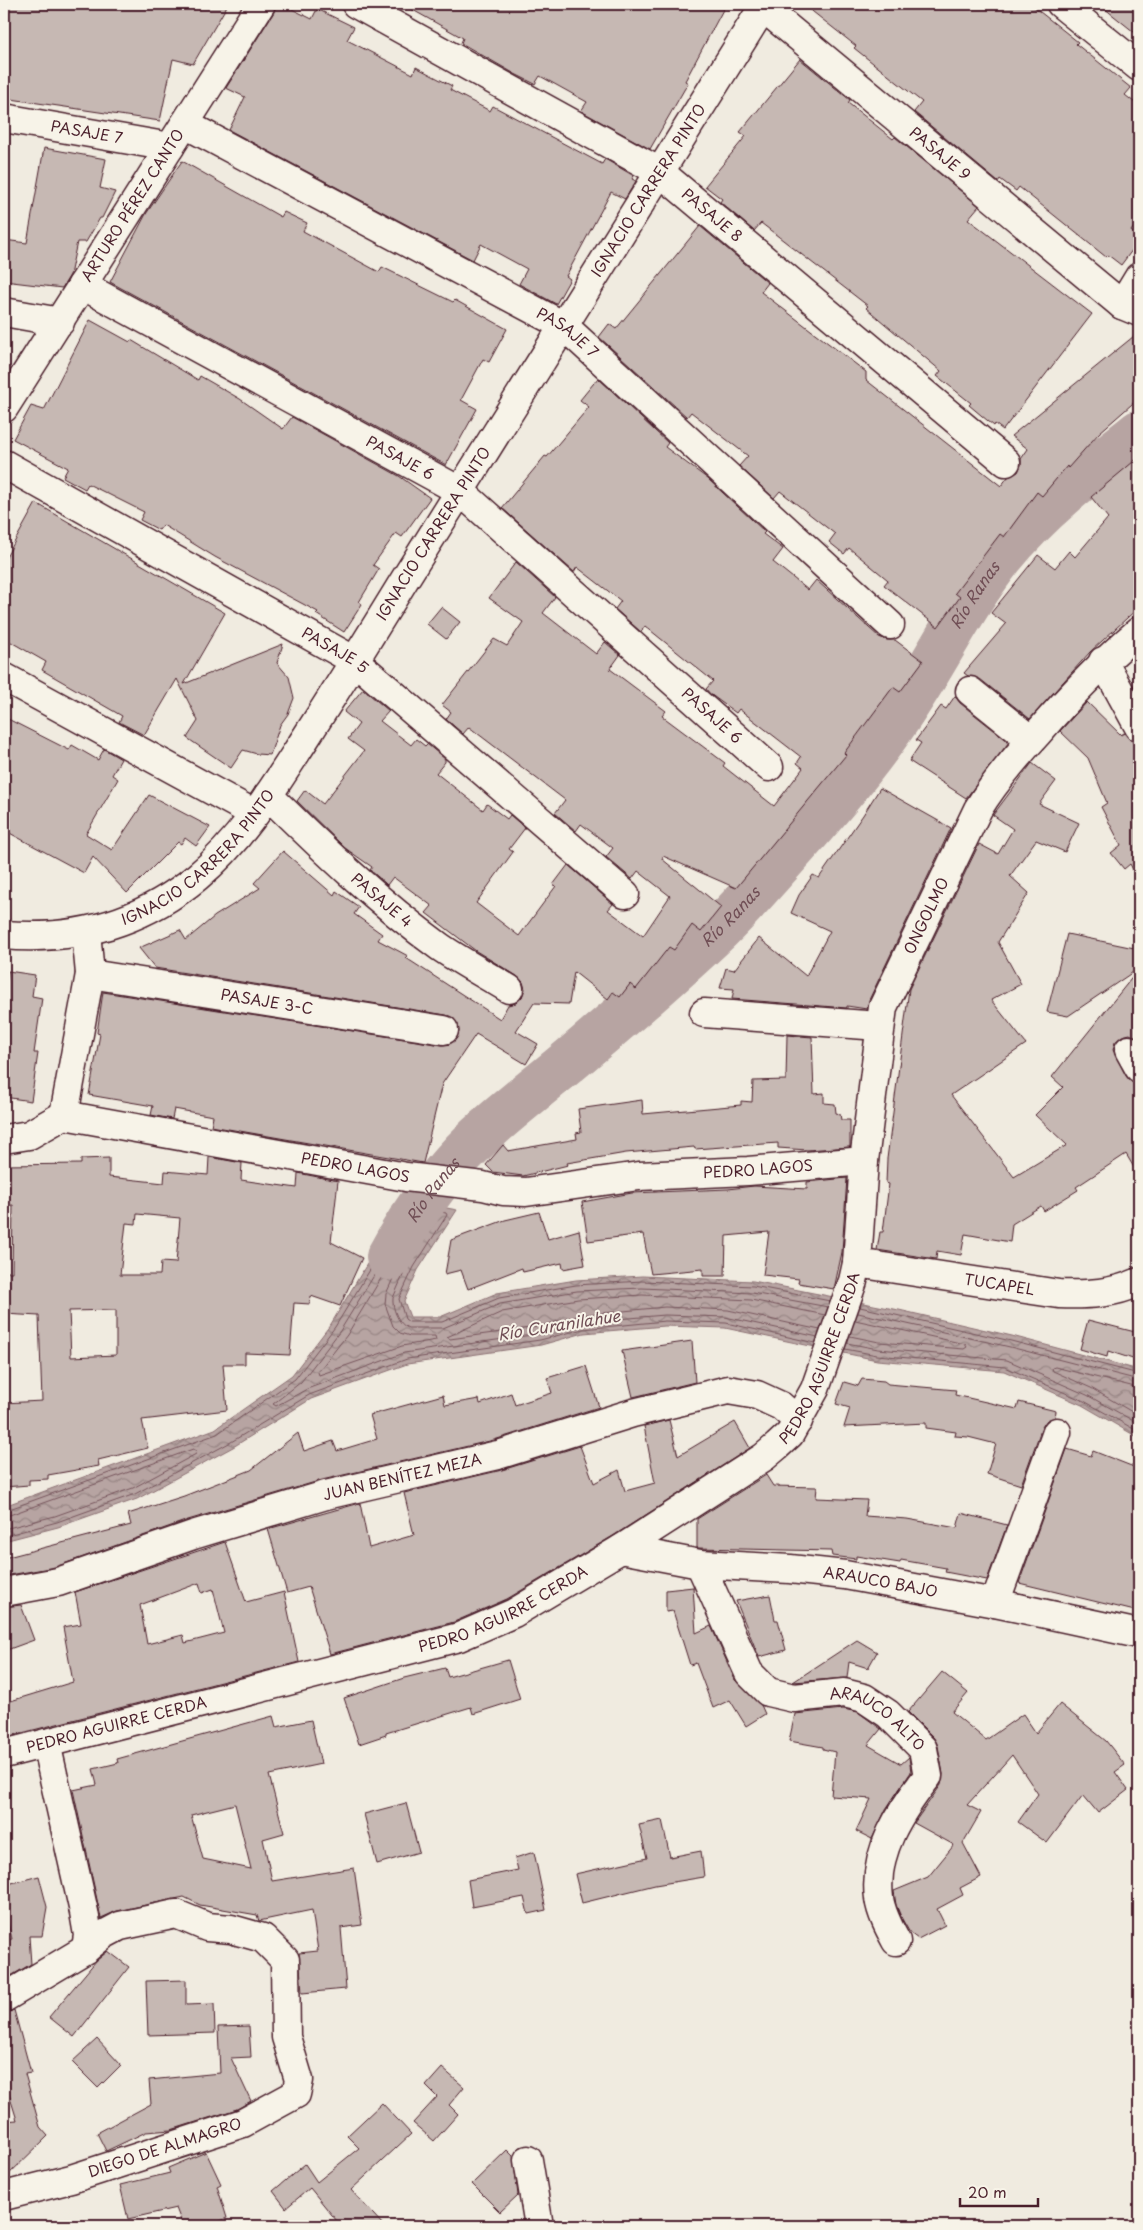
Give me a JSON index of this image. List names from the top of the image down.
{
  "streets": {
    "street": [
      "PASAJE 7",
      "PASAJE 9",
      "IGNACIO CARRERA PINTO",
      "ARTURO PÉREZ CANTO",
      "PASAJE 8",
      "PASAJE 6",
      "PASAJE 5",
      "PASAJE 4",
      "ONGOLMO",
      "PASAJE 3-C",
      "PEDRO LAGOS",
      "TUCAPEL",
      "PEDRO AGUIRRE CERDA",
      "JUAN BENÍTEZ MEZA",
      "ARAUCO BAJO",
      "ARAUCO ALTO",
      "DIEGO DE ALMAGRO"
    ]
  },
  "crossings": [
    ["PASAJE 7", "IGNACIO CARRERA PINTO"],
    ["PASAJE 7", "ARTURO PÉREZ CANTO"],
    ["PASAJE 9", "IGNACIO CARRERA PINTO"],
    ["IGNACIO CARRERA PINTO", "PASAJE 8"],
    ["IGNACIO CARRERA PINTO", "PASAJE 6"],
    ["IGNACIO CARRERA PINTO", "PASAJE 5"],
    ["IGNACIO CARRERA PINTO", "PASAJE 4"],
    ["ARTURO PÉREZ CANTO", "PASAJE 6"],
    ["ONGOLMO", "PEDRO LAGOS"],
    ["ONGOLMO", "TUCAPEL"],
    ["ONGOLMO", "PEDRO AGUIRRE CERDA"],
    ["TUCAPEL", "PEDRO AGUIRRE CERDA"],
    ["PEDRO AGUIRRE CERDA", "JUAN BENÍTEZ MEZA"],
    ["PEDRO AGUIRRE CERDA", "ARAUCO BAJO"],
    ["ARAUCO BAJO", "ARAUCO ALTO"]
  ],
  "water": ["Río Ranas", "Río Curanilahue"],
  "scale_bar": "20 m"
}
